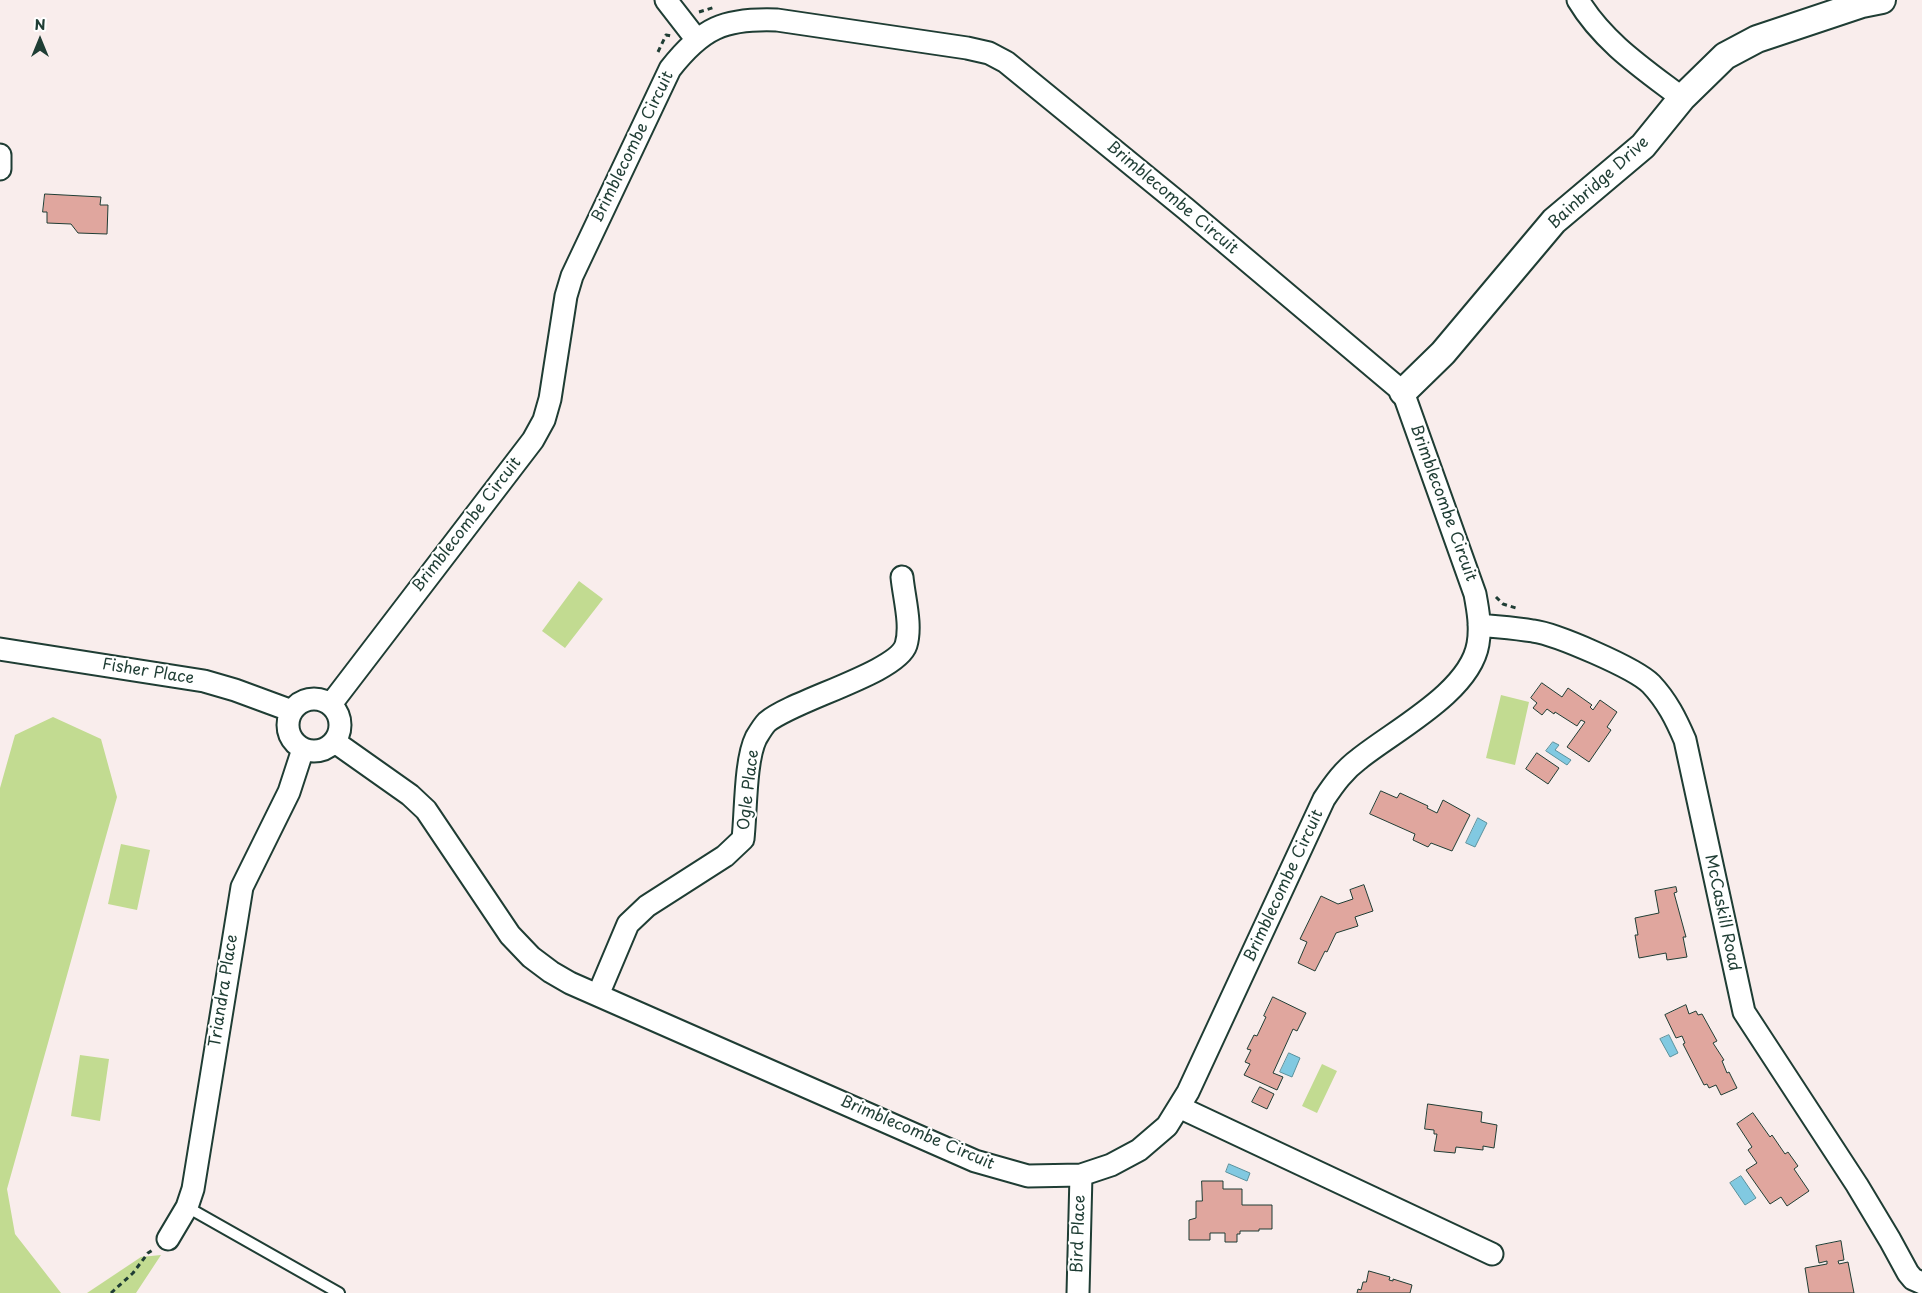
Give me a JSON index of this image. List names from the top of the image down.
{
  "streets": {
    "street": [
      "Brimblecombe Circuit",
      "Bainbridge Drive",
      "Fisher Place",
      "Ogle Place",
      "McCaskill Road",
      "Triandra Place",
      "Bird Place"
    ]
  },
  "crossings": [
    ["Brimblecombe Circuit", "Bainbridge Drive"],
    ["Brimblecombe Circuit", "Fisher Place"],
    ["Brimblecombe Circuit", "Ogle Place"],
    ["Brimblecombe Circuit", "McCaskill Road"],
    ["Brimblecombe Circuit", "Triandra Place"],
    ["Brimblecombe Circuit", "Bird Place"],
    ["Fisher Place", "Triandra Place"]
  ],
  "north": "top"
}
